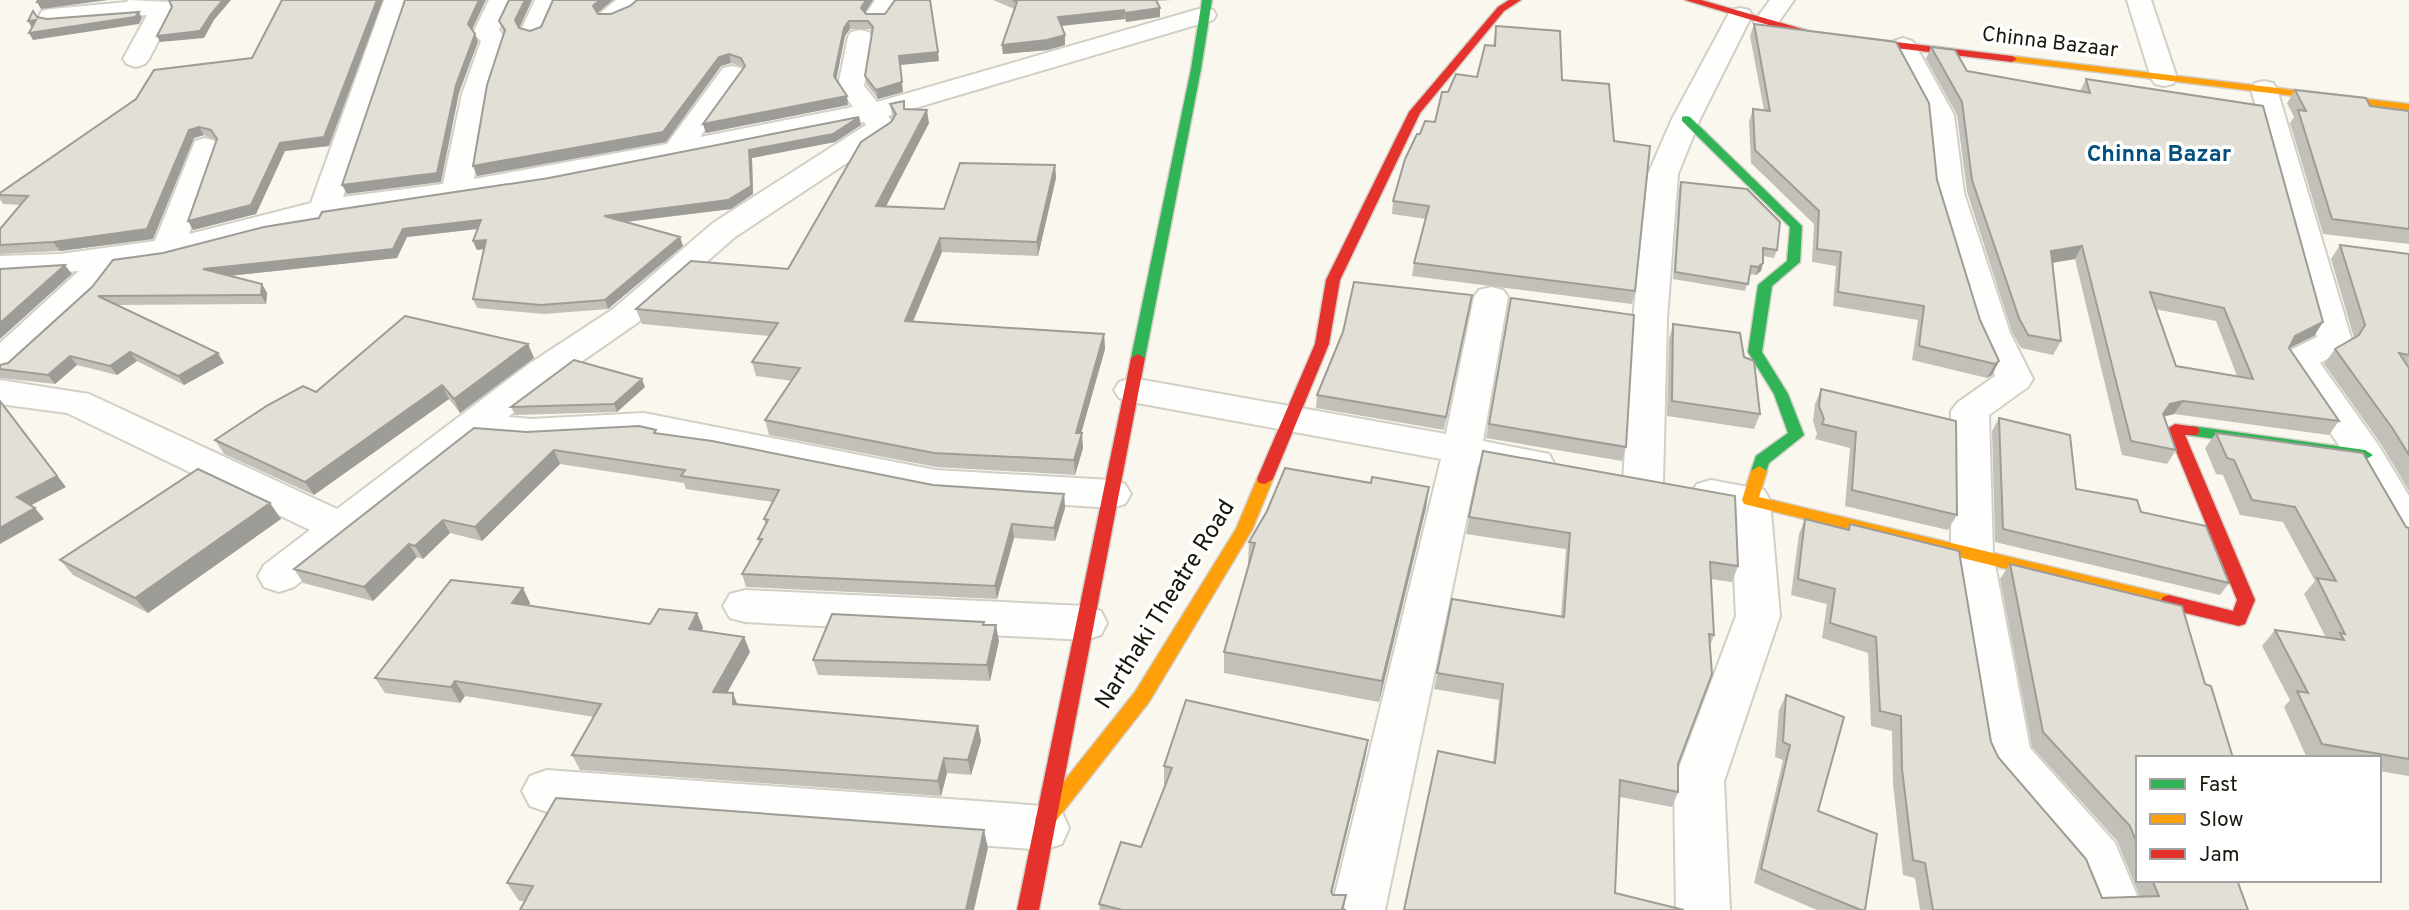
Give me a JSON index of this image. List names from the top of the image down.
{
  "streets": {
    "street": ["Chinna Bazaar", "Narthaki Theatre Road"]
  },
  "districts": ["Chinna Bazar"],
  "legend": ["Fast", "Slow", "Jam"]
}
